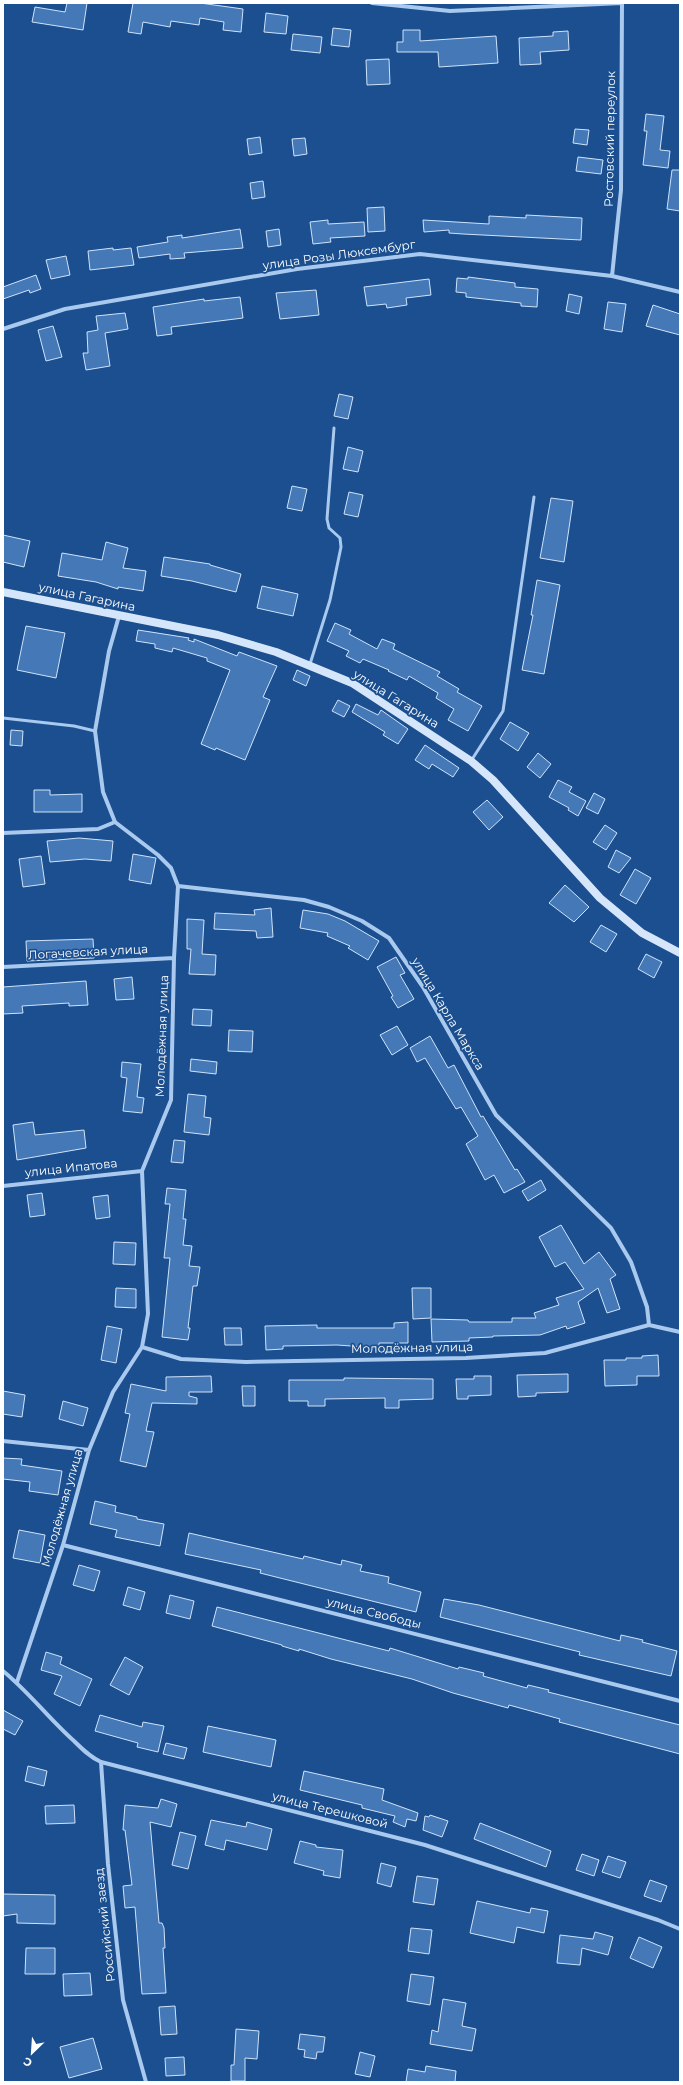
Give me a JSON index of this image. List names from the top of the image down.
{
  "streets": {
    "main road": ["улица Гагарина"],
    "street": [
      "Ростовский переулок",
      "улица Розы Люксембург",
      "Логачевская улица",
      "улица Карла Маркса",
      "Молодёжная улица",
      "улица Ипатова",
      "улица Свободы",
      "улица Терешковой",
      "Российский заезд"
    ]
  },
  "crossings": [
    ["Ростовский переулок", "улица Розы Люксембург"],
    ["Логачевская улица", "Молодёжная улица"],
    ["улица Карла Маркса", "Молодёжная улица"],
    ["Молодёжная улица", "улица Ипатова"],
    ["Молодёжная улица", "улица Свободы"],
    ["Молодёжная улица", "улица Терешковой"],
    ["улица Терешковой", "Российский заезд"]
  ],
  "north": "bottom left"
}
